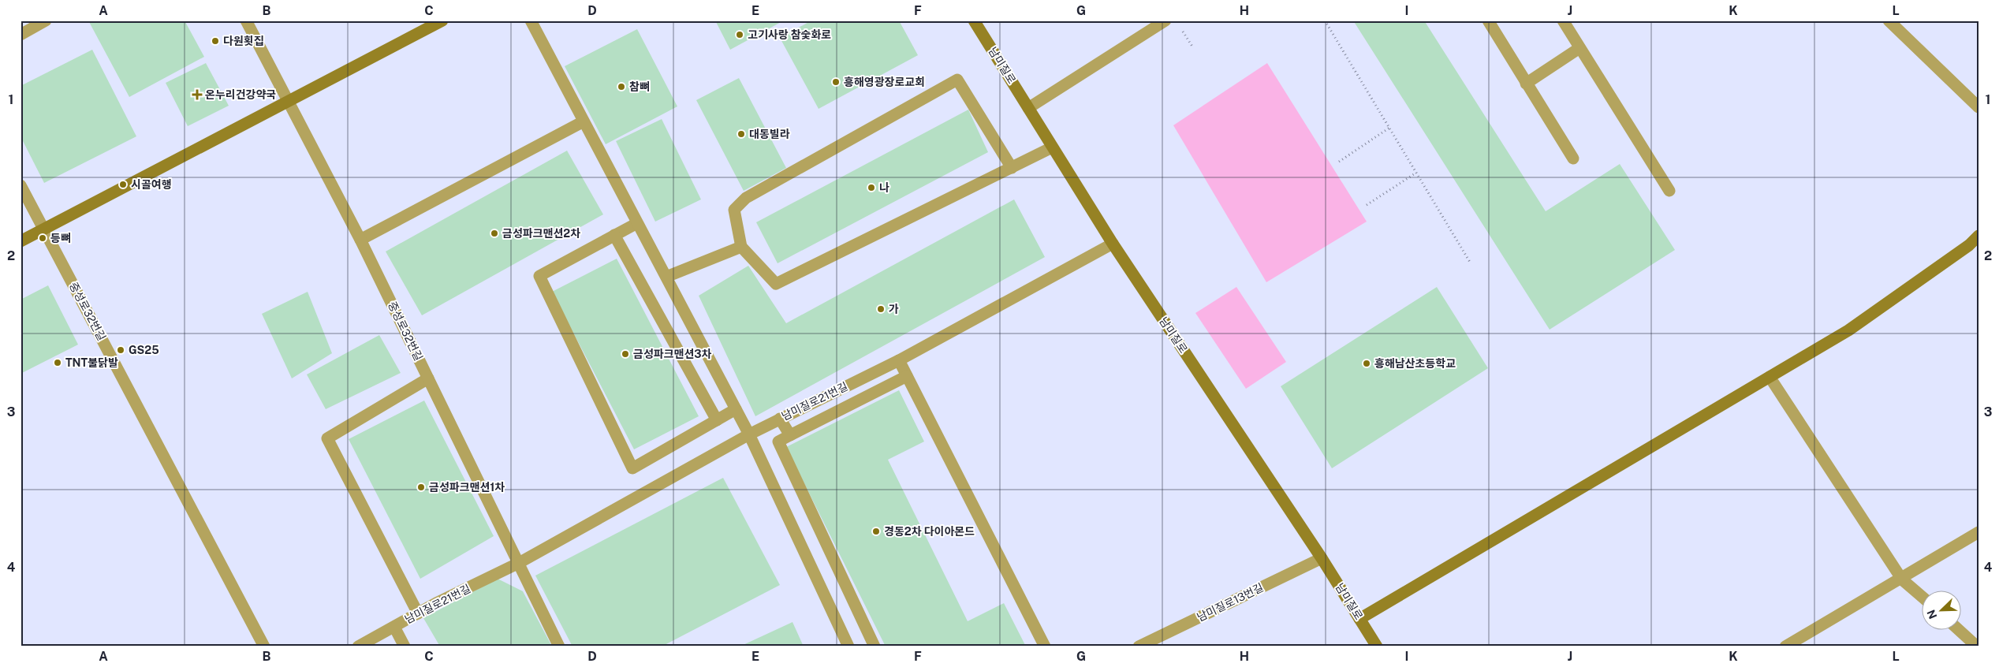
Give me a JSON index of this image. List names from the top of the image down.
{
  "streets": {
    "street": [
      "남미질로",
      "중성로32번길",
      "남미질로21번길",
      "남미질로13번길"
    ]
  },
  "crossings": [
    ["남미질로", "남미질로21번길"],
    ["남미질로", "남미질로13번길"],
    ["중성로32번길", "남미질로21번길"]
  ],
  "places": {
    "other": [
      "고기사랑 참숯화로",
      "다원횟집",
      "흥해영광장로교회",
      "참뼈",
      "대동빌라",
      "시골여행",
      "나",
      "금성파크맨션2차",
      "등뼈",
      "가",
      "GS25",
      "금성파크맨션3차",
      "TNT불닭발",
      "흥해남산초등학교",
      "금성파크맨션1차",
      "경동2차 다이아몬드"
    ],
    "health": ["온누리건강약국"]
  },
  "north": "bottom left",
  "grid": {
    "columns": [
      "A",
      "B",
      "C",
      "D",
      "E",
      "F",
      "G",
      "H",
      "I",
      "J",
      "K",
      "L"
    ],
    "rows": [
      "1",
      "2",
      "3",
      "4"
    ]
  }
}
